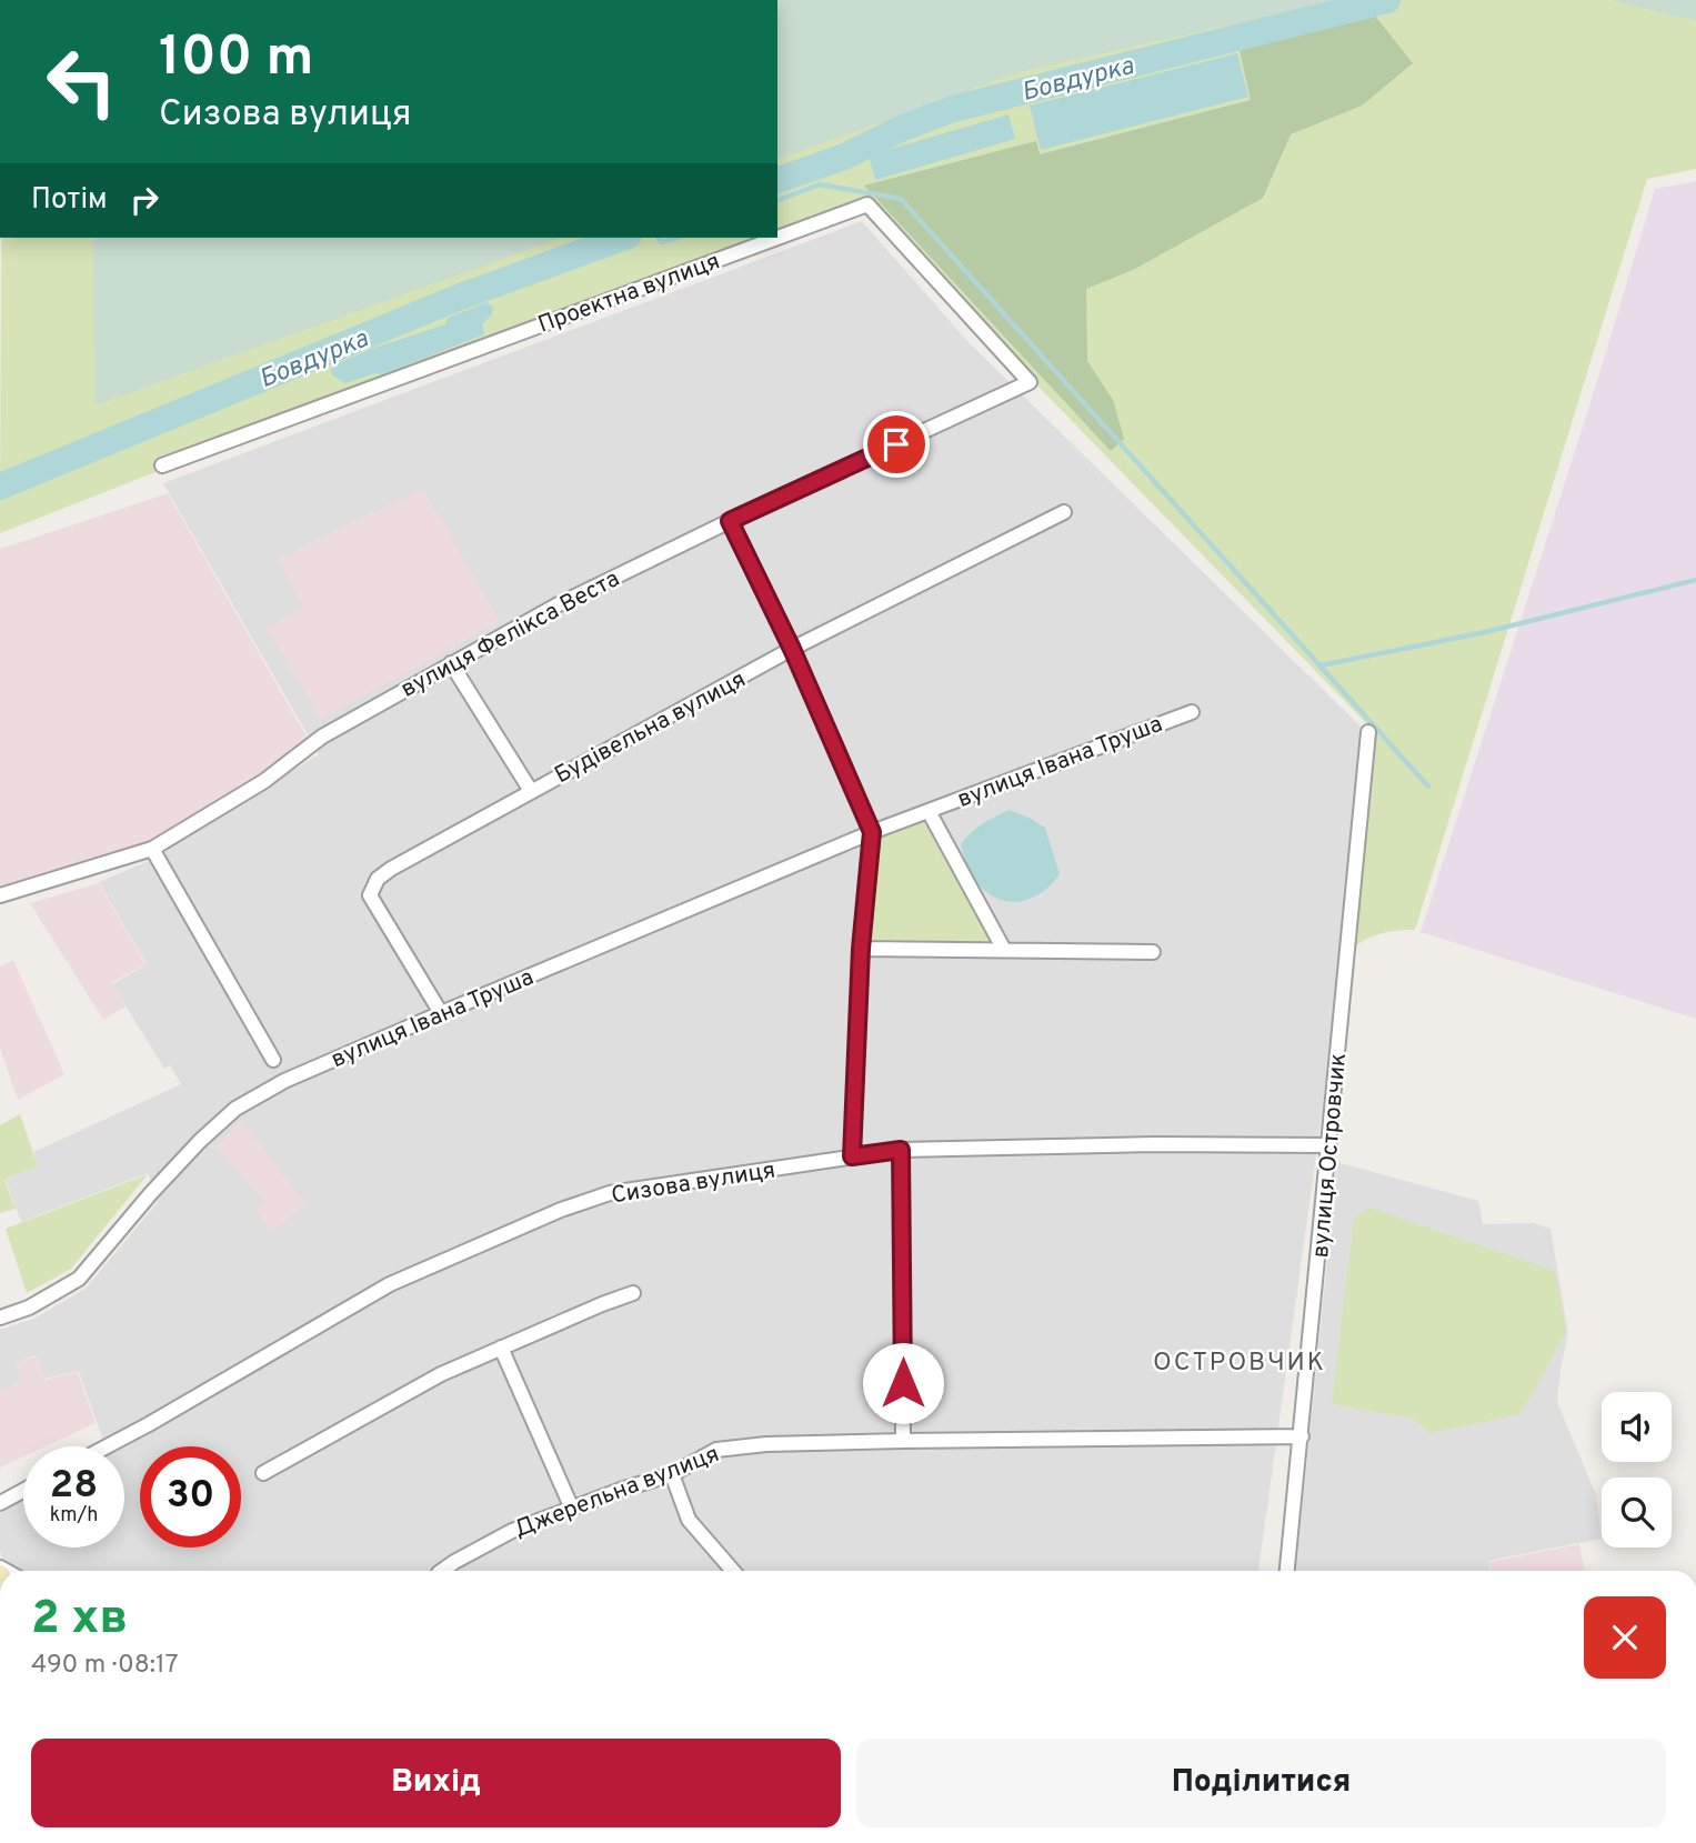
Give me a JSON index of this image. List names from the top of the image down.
{
  "streets": {
    "street": [
      "Проектна вулиця",
      "вулиця Фелікса Веста",
      "Будівельна вулиця",
      "вулиця Івана Труша",
      "вулиця Островчик",
      "Сизова вулиця",
      "Джерельна вулиця"
    ]
  },
  "crossings": [
    ["Проектна вулиця", "вулиця Фелікса Веста"],
    ["Будівельна вулиця", "вулиця Івана Труша"],
    ["вулиця Островчик", "Сизова вулиця"],
    ["вулиця Островчик", "Джерельна вулиця"]
  ],
  "districts": ["ОСТРОВЧИК"],
  "water": ["Бовдурка"],
  "page": {
    "turn": ["100 m", "Сизова вулиця"],
    "then": "Потім",
    "speed": "28 km/h",
    "limit": "30",
    "heading": ["2 хв", "490 m · 08:17"],
    "buttons": ["Вихід", "Поділитися"]
  }
}
